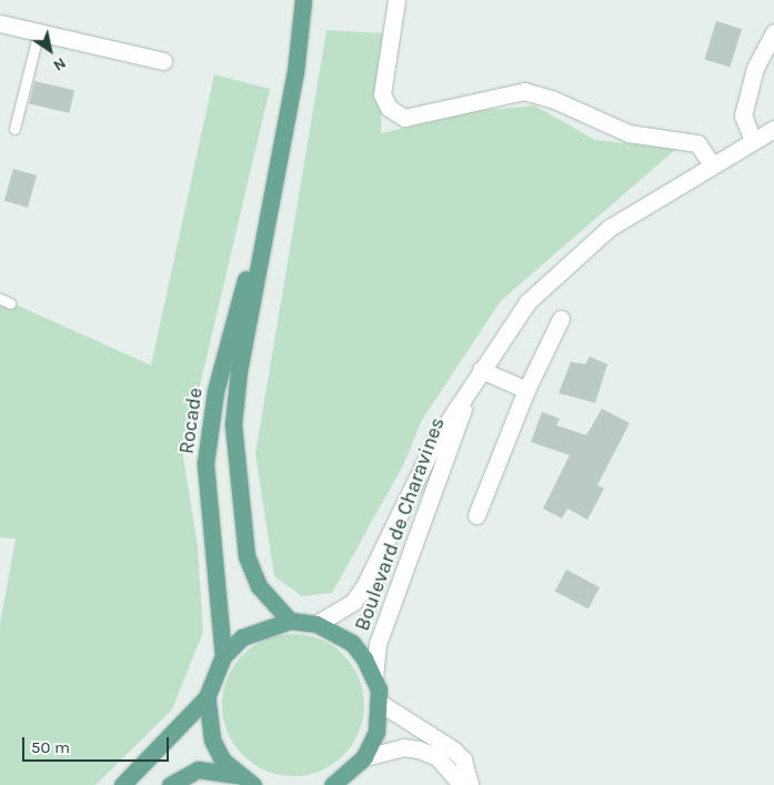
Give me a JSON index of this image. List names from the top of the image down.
{
  "streets": {
    "main road": ["Rocade", "Boulevard de Charavines"]
  },
  "crossings": [
    ["Rocade", "Boulevard de Charavines"]
  ],
  "scale_bar": "50 m",
  "north": "bottom right"
}
